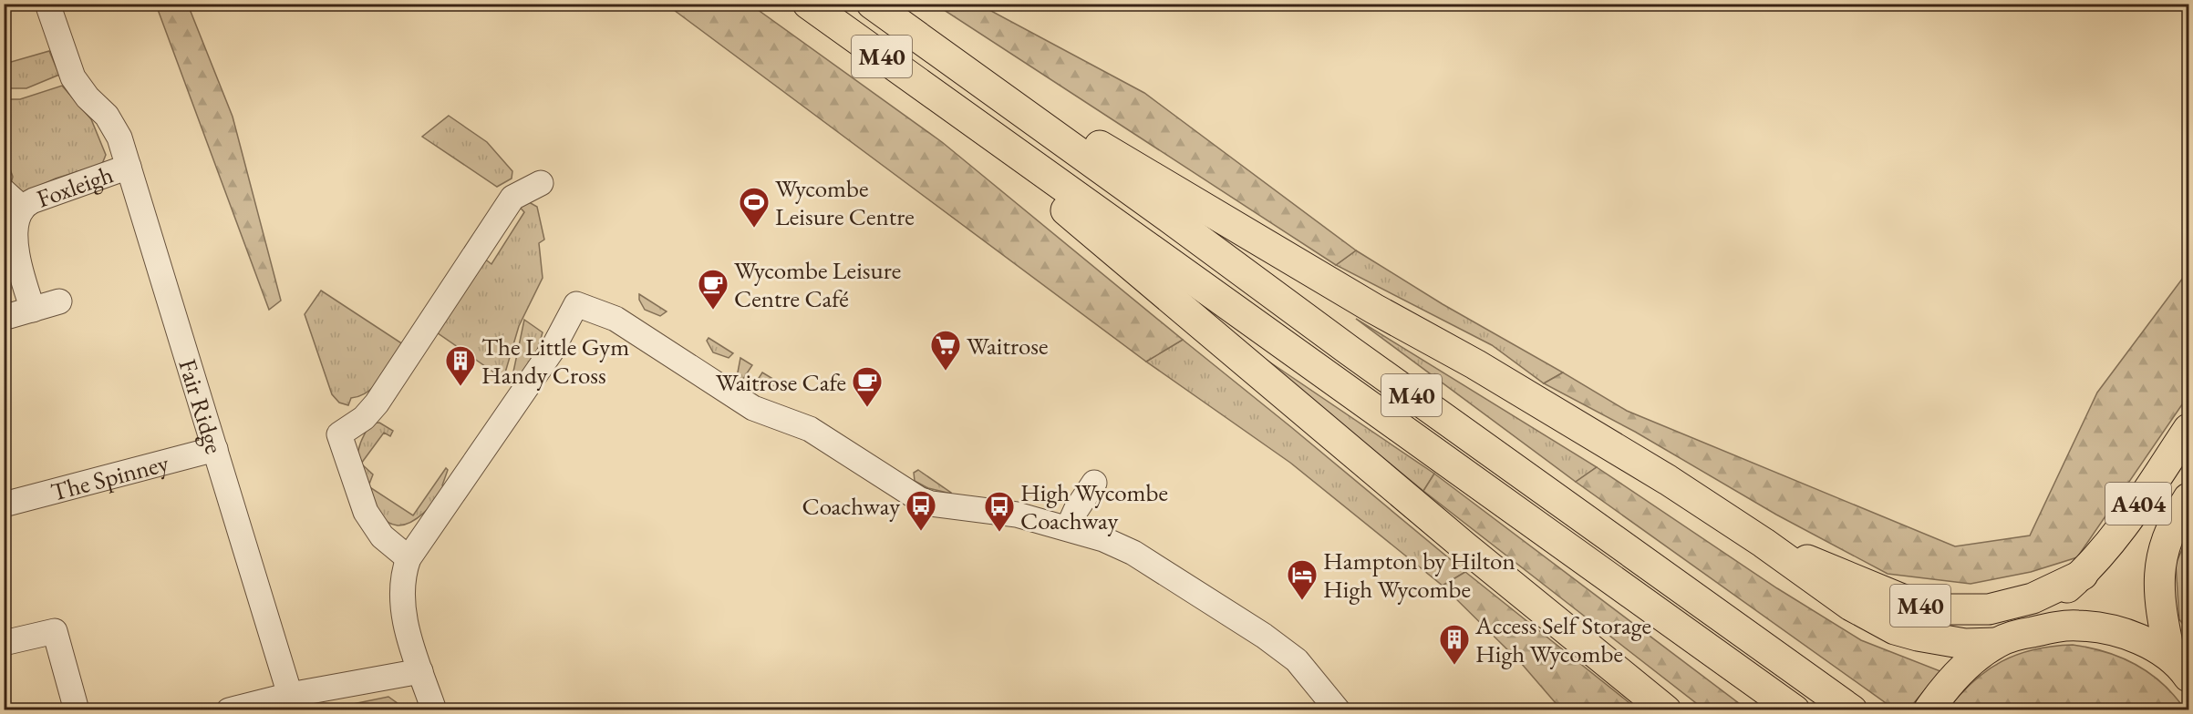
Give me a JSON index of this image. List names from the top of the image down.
{
  "streets": {
    "highway": ["M40", "A404"],
    "street": ["Foxleigh", "Fair Ridge", "The Spinney"]
  },
  "crossings": [
    ["M40", "A404"],
    ["Foxleigh", "Fair Ridge"],
    ["Fair Ridge", "The Spinney"]
  ],
  "places": {
    "sports": ["Wycombe Leisure Centre"],
    "cafe": ["Wycombe Leisure Centre Café", "Waitrose Cafe"],
    "supermarket": ["Waitrose"],
    "building": ["The Little Gym Handy Cross", "Access Self Storage High Wycombe"],
    "bus stop": ["Coachway", "High Wycombe Coachway"],
    "hotel": ["Hampton by Hilton High Wycombe"]
  }
}
